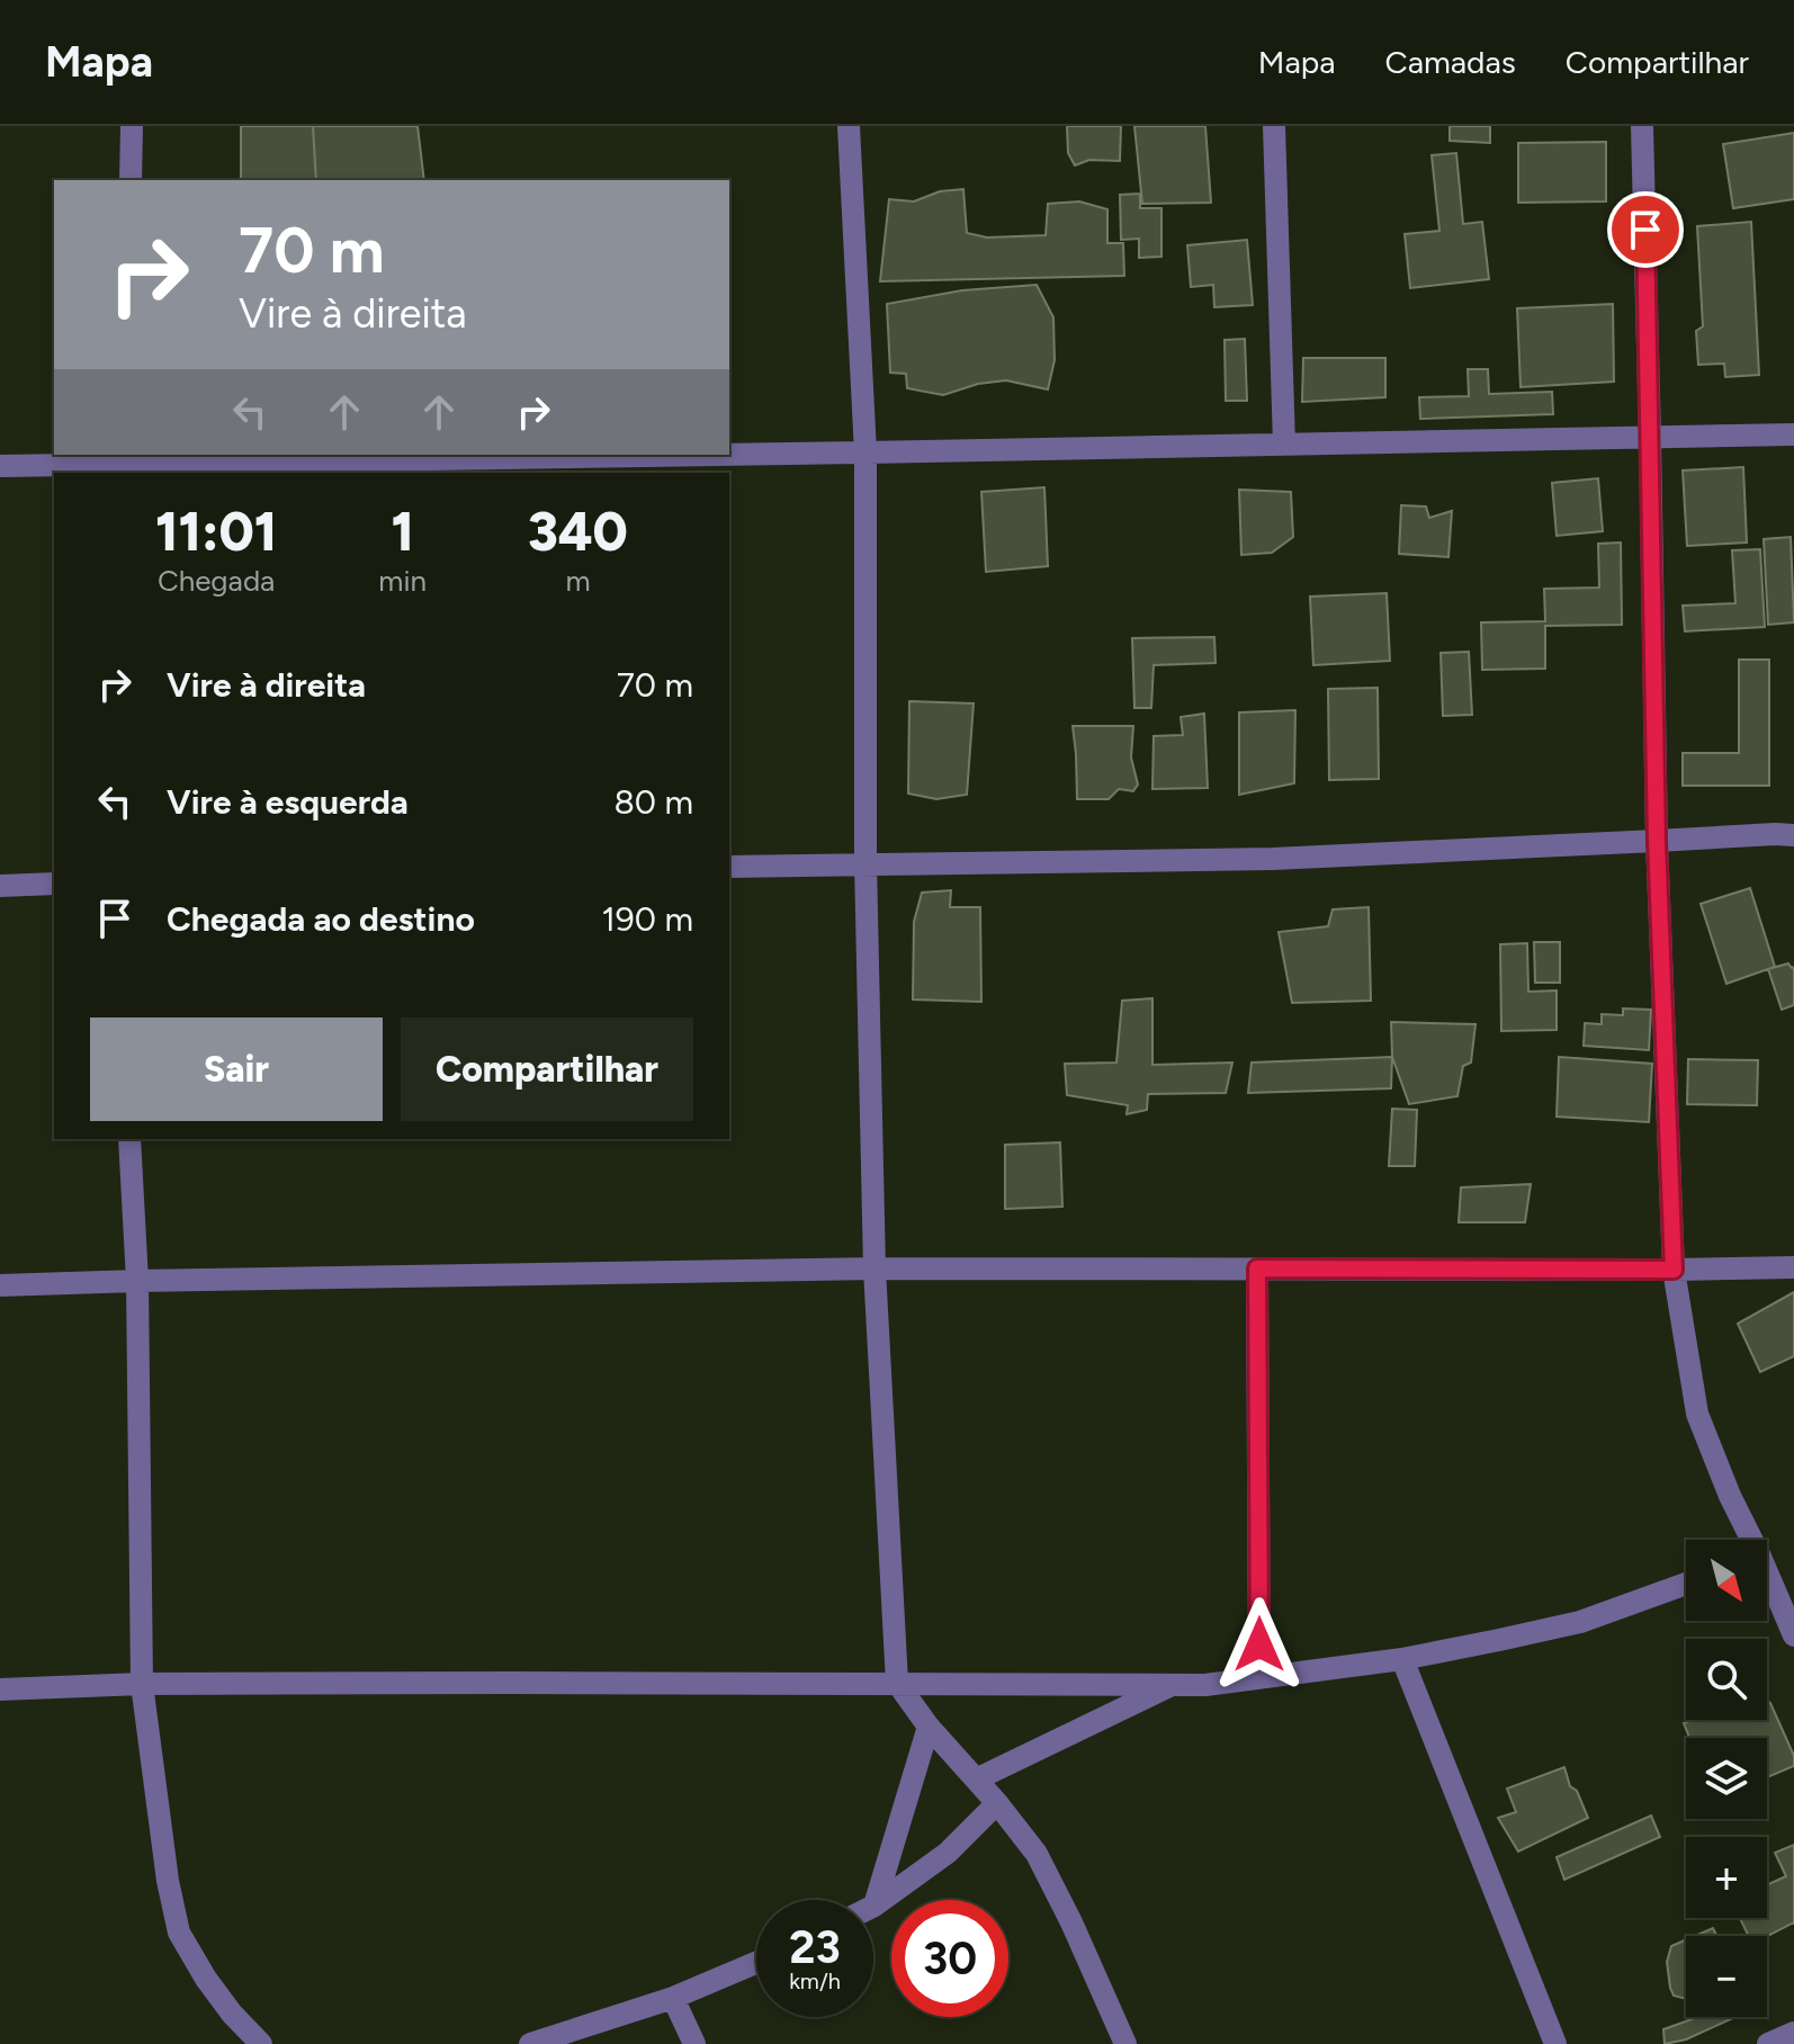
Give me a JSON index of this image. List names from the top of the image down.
{
  "north": "bottom right",
  "page": {
    "header": "Mapa",
    "nav": ["Mapa", "Camadas", "Compartilhar"],
    "turn": ["70 m", "Vire à direita"],
    "eta": [
      "11:01",
      "Chegada",
      "1",
      "min",
      "340",
      "m"
    ],
    "list": [
      {
        "name": "Vire à direita",
        "value": "70 m"
      },
      {
        "name": "Vire à esquerda",
        "value": "80 m"
      },
      {
        "name": "Chegada ao destino",
        "value": "190 m"
      }
    ],
    "buttons": ["Sair", "Compartilhar"],
    "map_buttons": ["+", "−"],
    "speed": "23 km/h",
    "limit": "30"
  }
}
